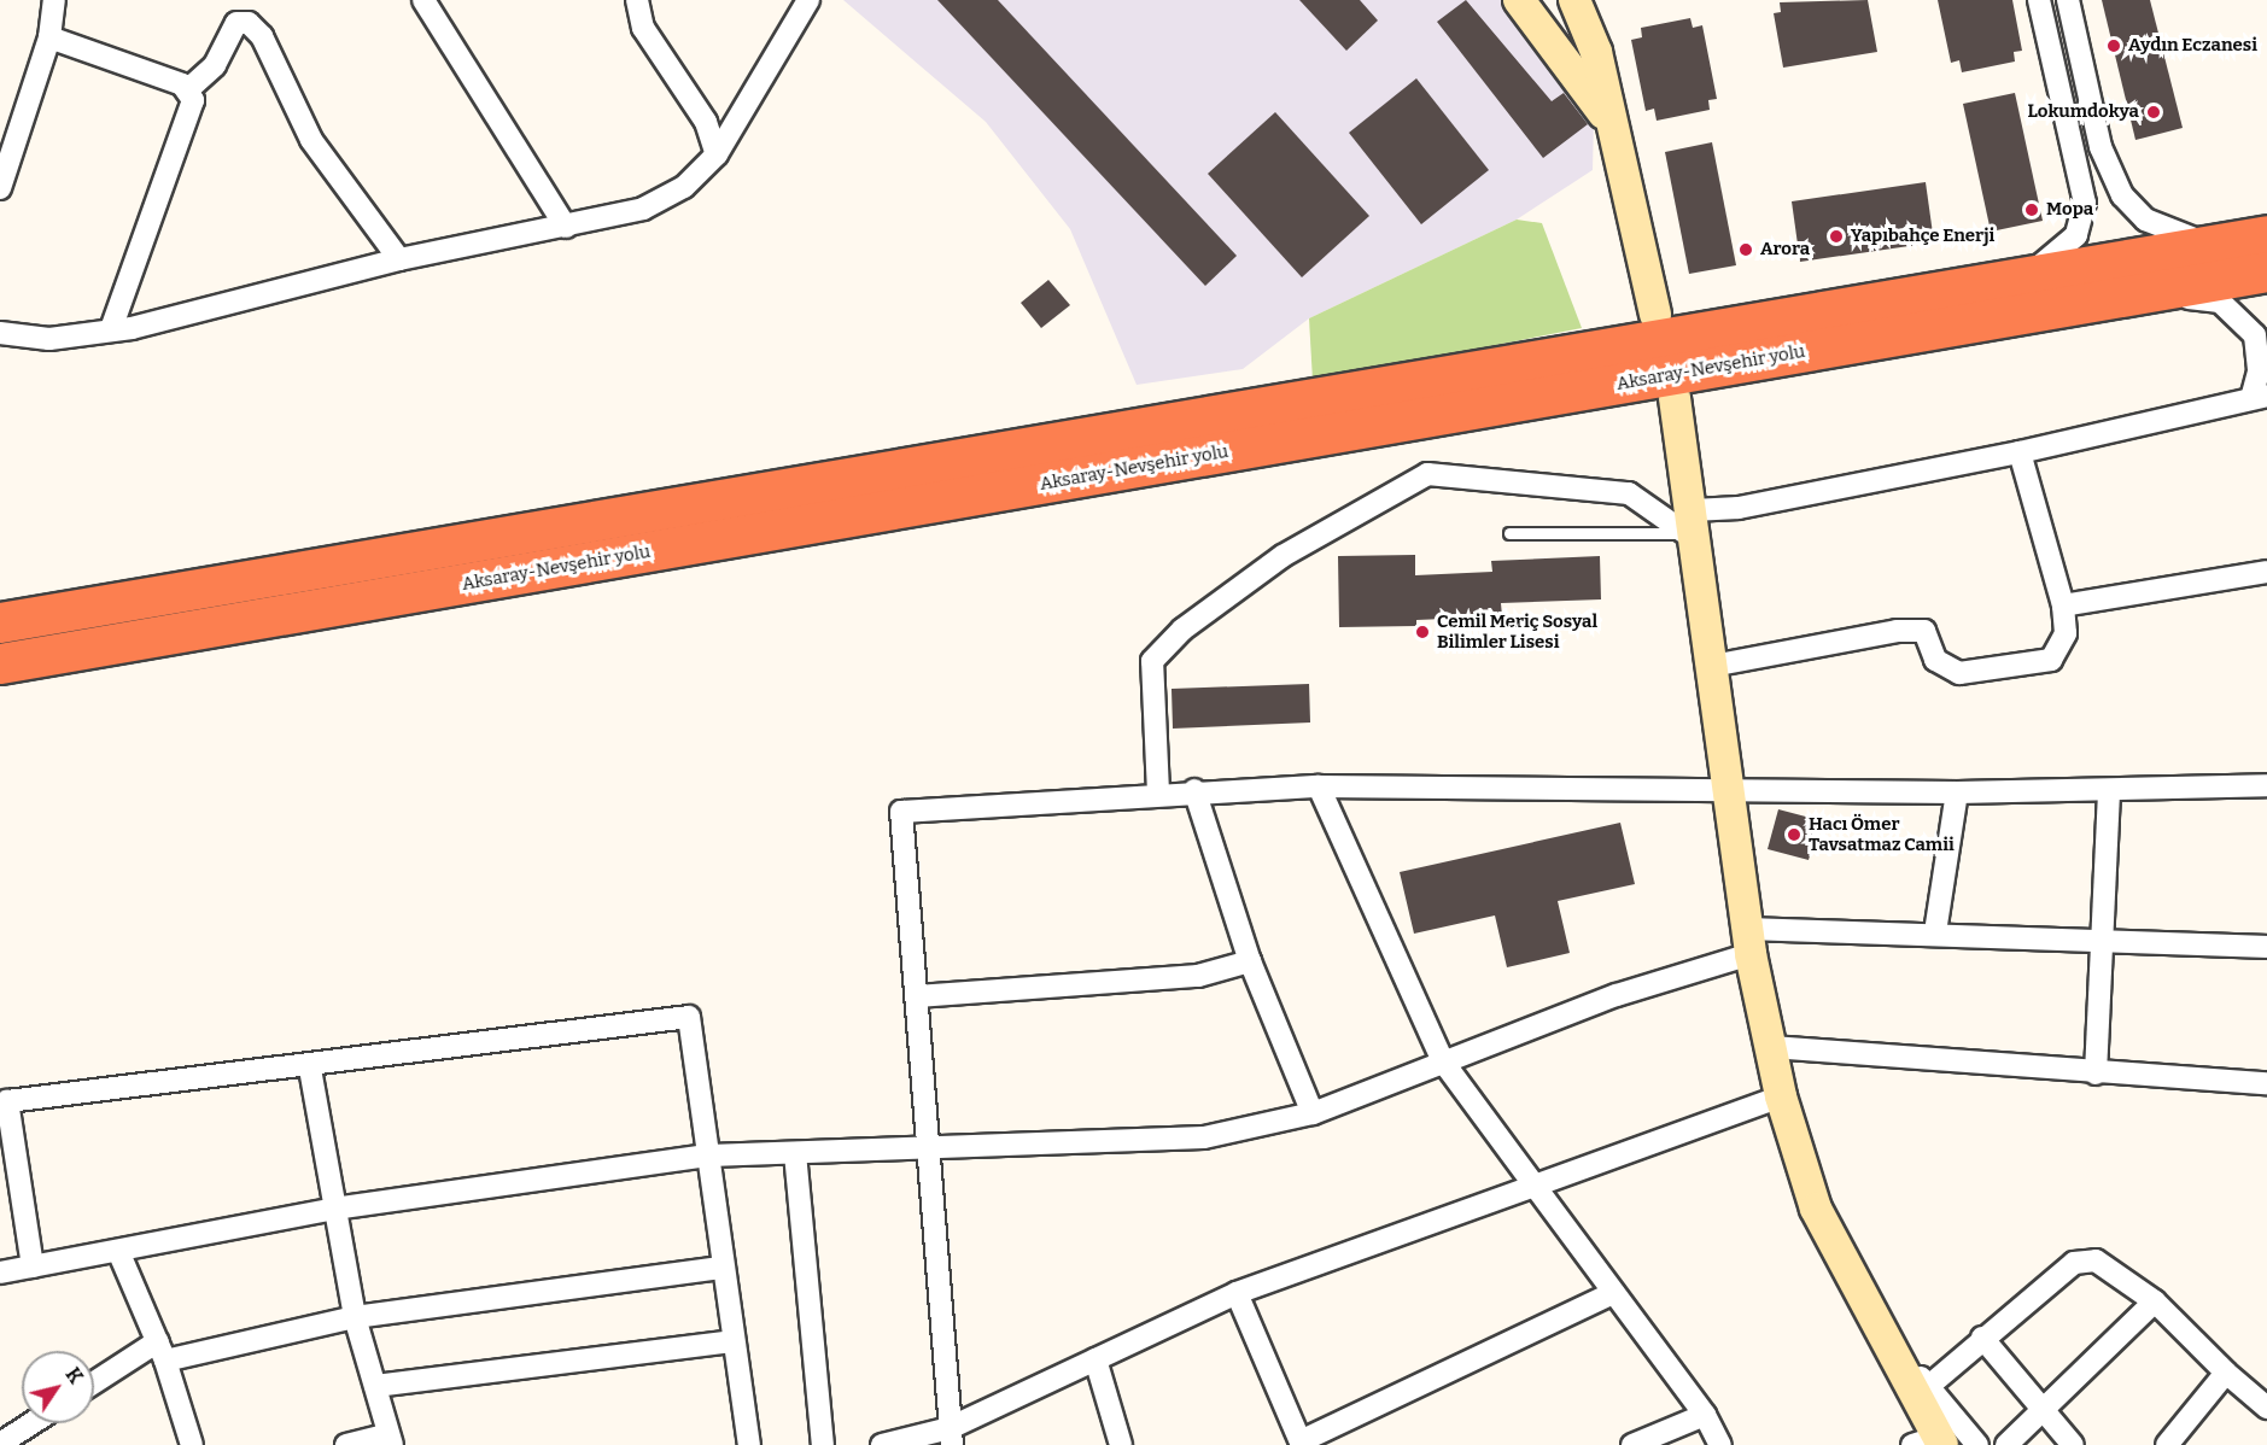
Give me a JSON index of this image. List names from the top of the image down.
{
  "streets": {
    "highway": ["Aksaray-Nevşehir yolu"]
  },
  "places": [
    "Aydın Eczanesi",
    "Lokumdokya",
    "Mopa",
    "Yapıbahçe Enerji",
    "Arora",
    "Cemil Meriç Sosyal Bilimler Lisesi",
    "Hacı Ömer Tavsatmaz Camii"
  ],
  "north": "top right"
}
